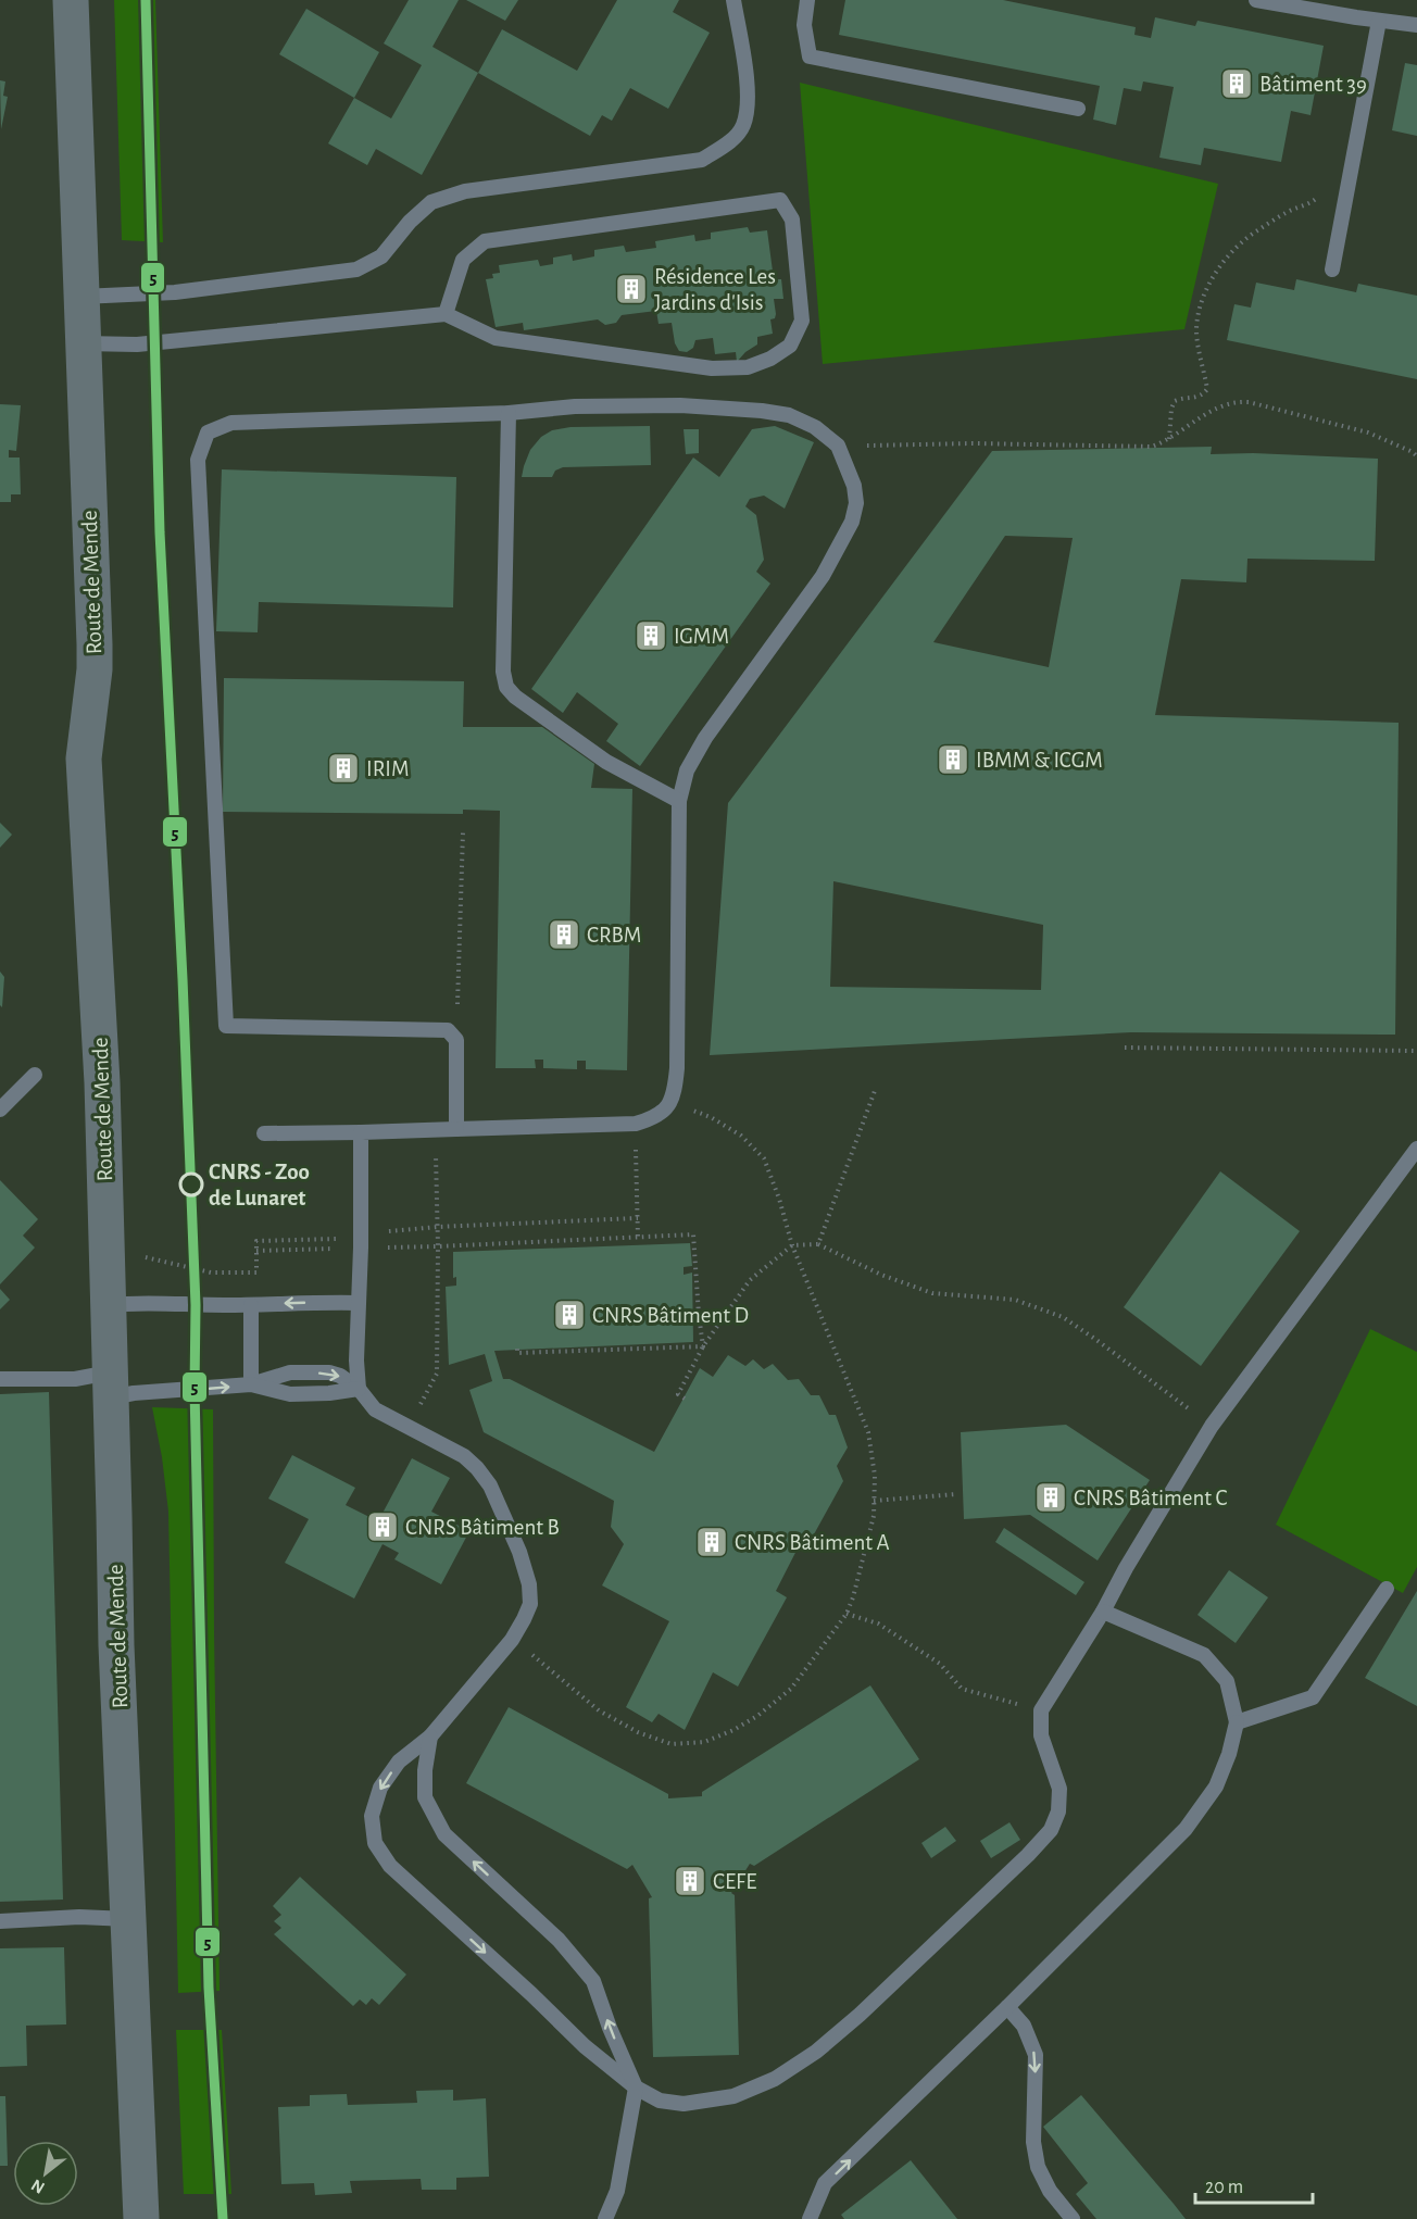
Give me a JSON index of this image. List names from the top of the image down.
{
  "streets": {
    "main road": ["Route de Mende"]
  },
  "places": {
    "building": [
      "Bâtiment 39",
      "Résidence Les Jardins d'Isis",
      "IGMM",
      "IBMM & ICGM",
      "IRIM",
      "CRBM",
      "CNRS Bâtiment D",
      "CNRS Bâtiment C",
      "CNRS Bâtiment B",
      "CNRS Bâtiment A",
      "CEFE"
    ],
    "other": ["CNRS - Zoo de Lunaret"]
  },
  "lines": ["transit line 5"],
  "scale_bar": "20 m",
  "north": "bottom left"
}
